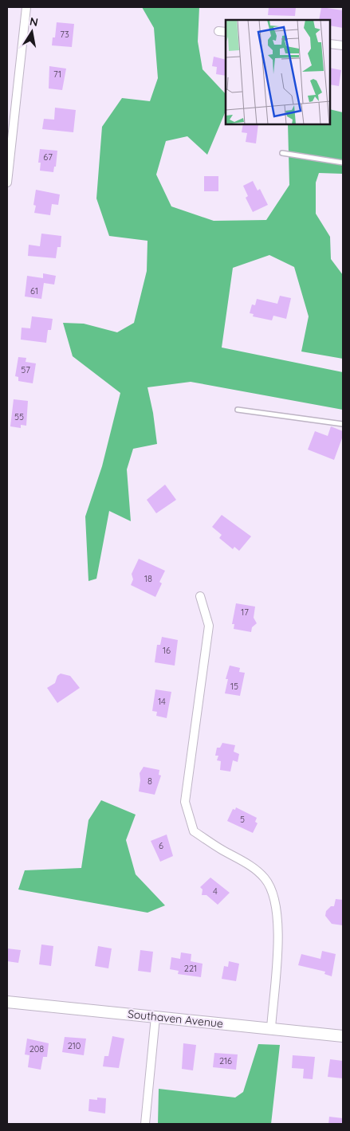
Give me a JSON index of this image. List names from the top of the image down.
{
  "streets": {
    "street": ["Southaven Avenue"]
  },
  "house_numbers": [
    "73",
    "71",
    "67",
    "61",
    "57",
    "55",
    "18",
    "17",
    "16",
    "15",
    "14",
    "8",
    "5",
    "6",
    "4",
    "221",
    "210",
    "208",
    "216"
  ],
  "north": "top"
}
